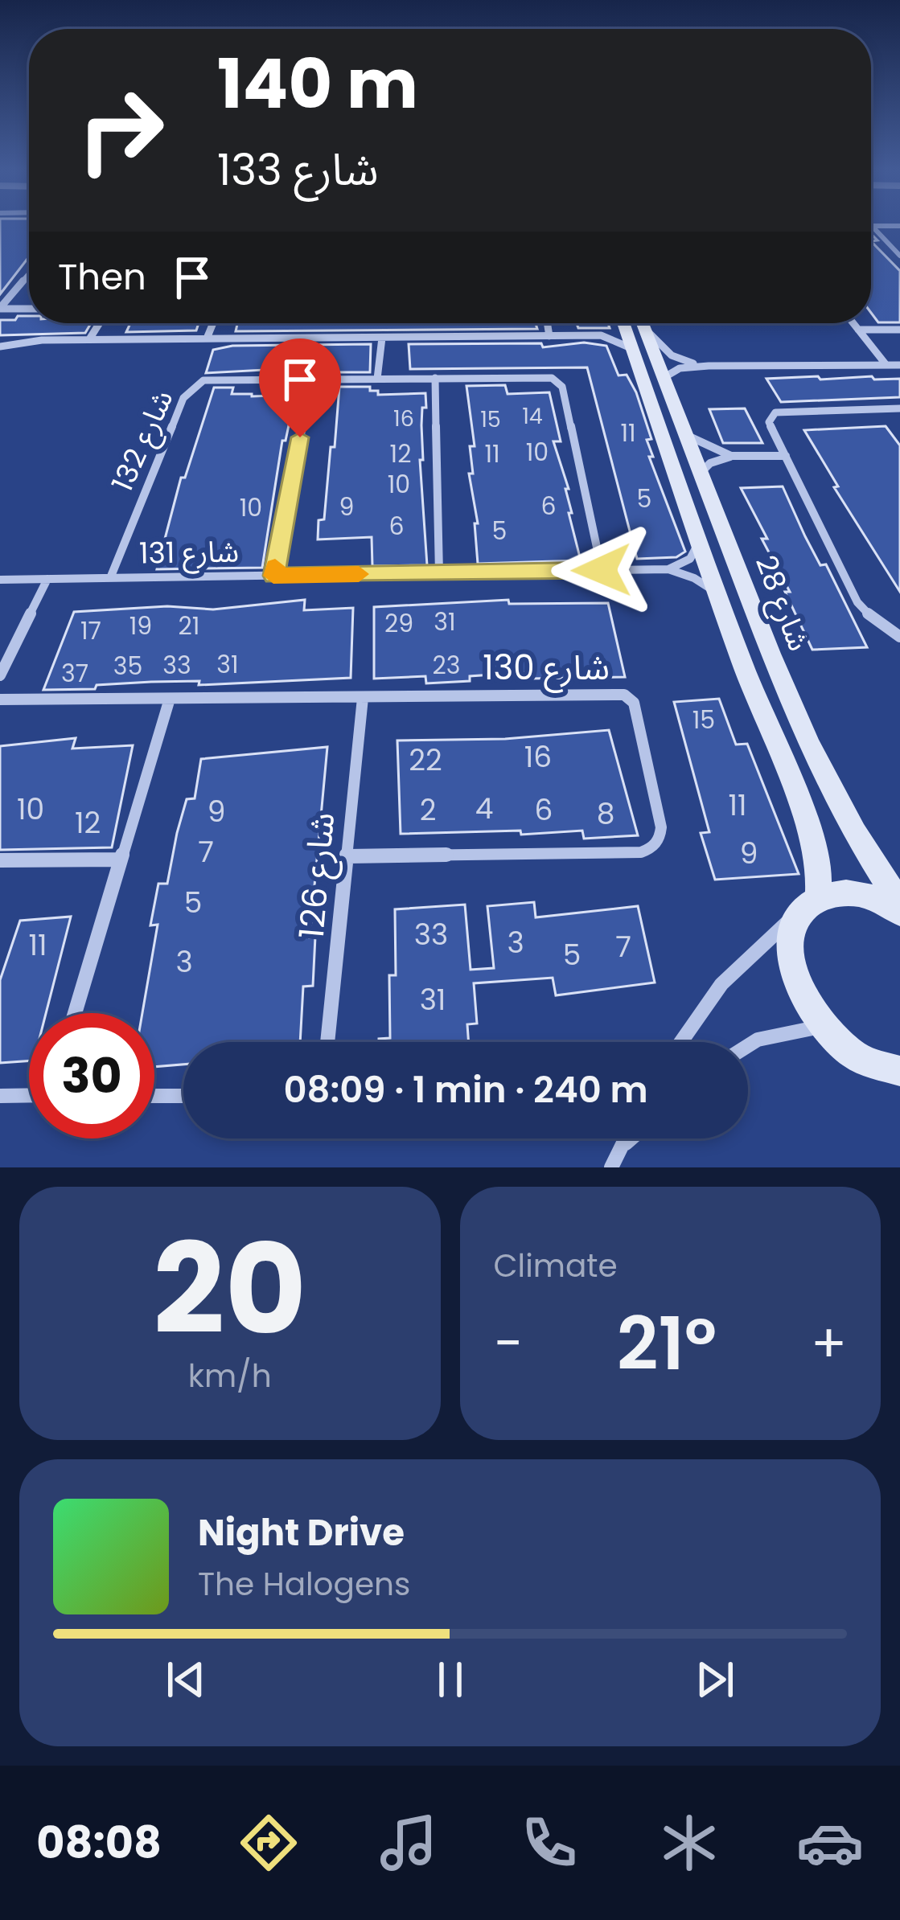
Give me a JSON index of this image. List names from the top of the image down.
{
  "streets": {
    "street": [
      "شارع 132",
      "شارع 131",
      "شارع 28",
      "شارع 130",
      "شارع 126"
    ]
  },
  "crossings": [
    ["شارع 132", "شارع 131"],
    ["شارع 131", "شارع 28"],
    ["شارع 130", "شارع 126"]
  ],
  "house_numbers": [
    "14",
    "16",
    "15",
    "11",
    "10",
    "12",
    "11",
    "10",
    "5",
    "6",
    "9",
    "10",
    "6",
    "5",
    "31",
    "29",
    "19",
    "21",
    "17",
    "31",
    "33",
    "23",
    "35",
    "37",
    "15",
    "16",
    "22",
    "11",
    "4",
    "10",
    "2",
    "6",
    "9",
    "8",
    "12",
    "7",
    "9",
    "5",
    "33",
    "3",
    "11",
    "7",
    "5",
    "3",
    "31"
  ],
  "page": {
    "turn": ["140 m", "شارع 133"],
    "then": "Then",
    "limit": "30",
    "trip": "08:09 · 1 min · 240 m",
    "tile": [
      ["20", "km/h"],
      "Climate"
    ],
    "heat": ["−", "21°", "+"],
    "song": ["Night Drive", "The Halogens"],
    "tabs": "08:08"
  }
}
